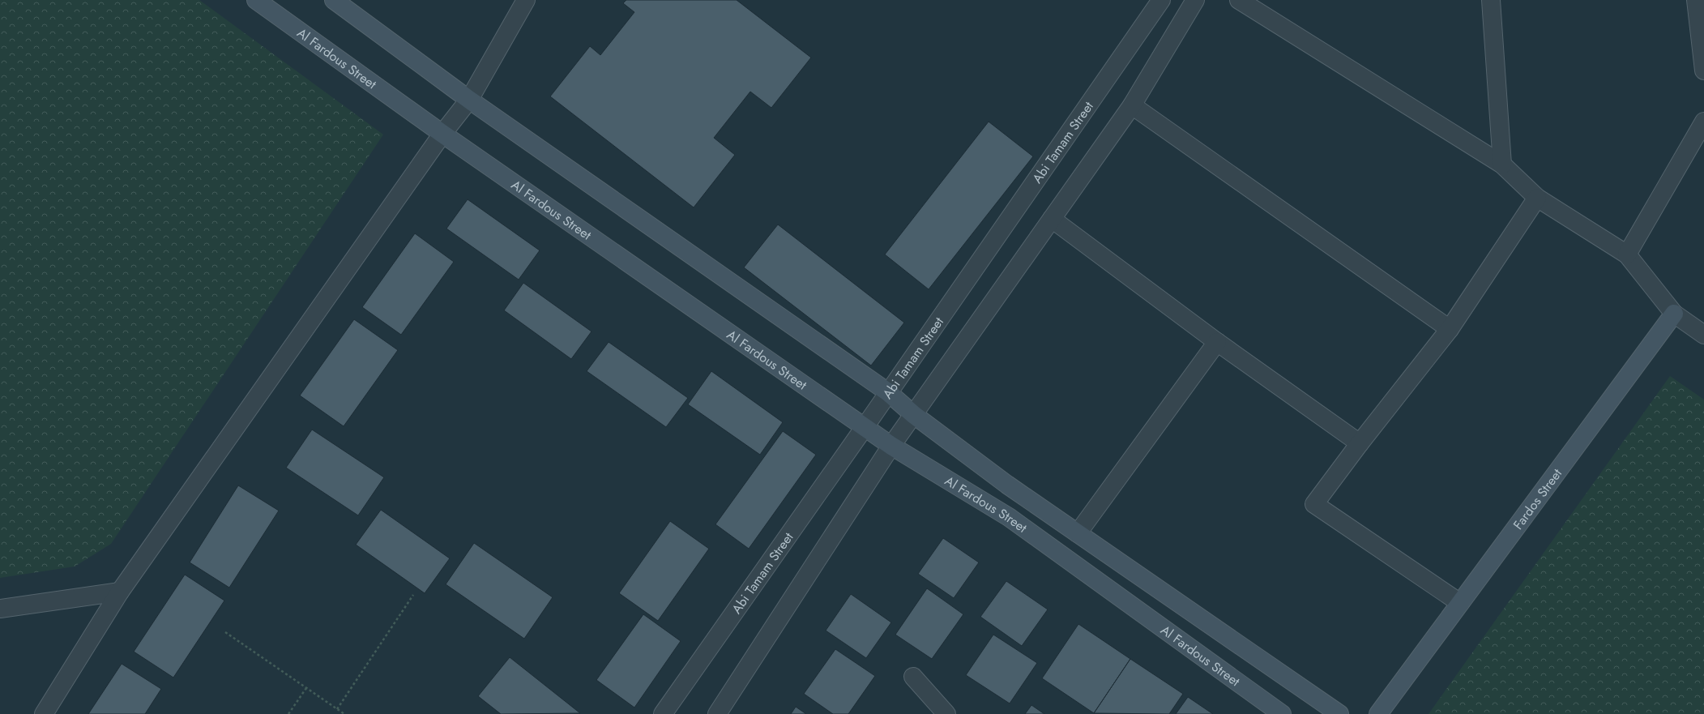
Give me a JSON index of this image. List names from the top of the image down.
{
  "streets": {
    "main road": ["Al Fardous Street", "Fardos Street"],
    "street": ["Abi Tamam Street"]
  },
  "crossings": [
    ["Al Fardous Street", "Abi Tamam Street"]
  ]
}
